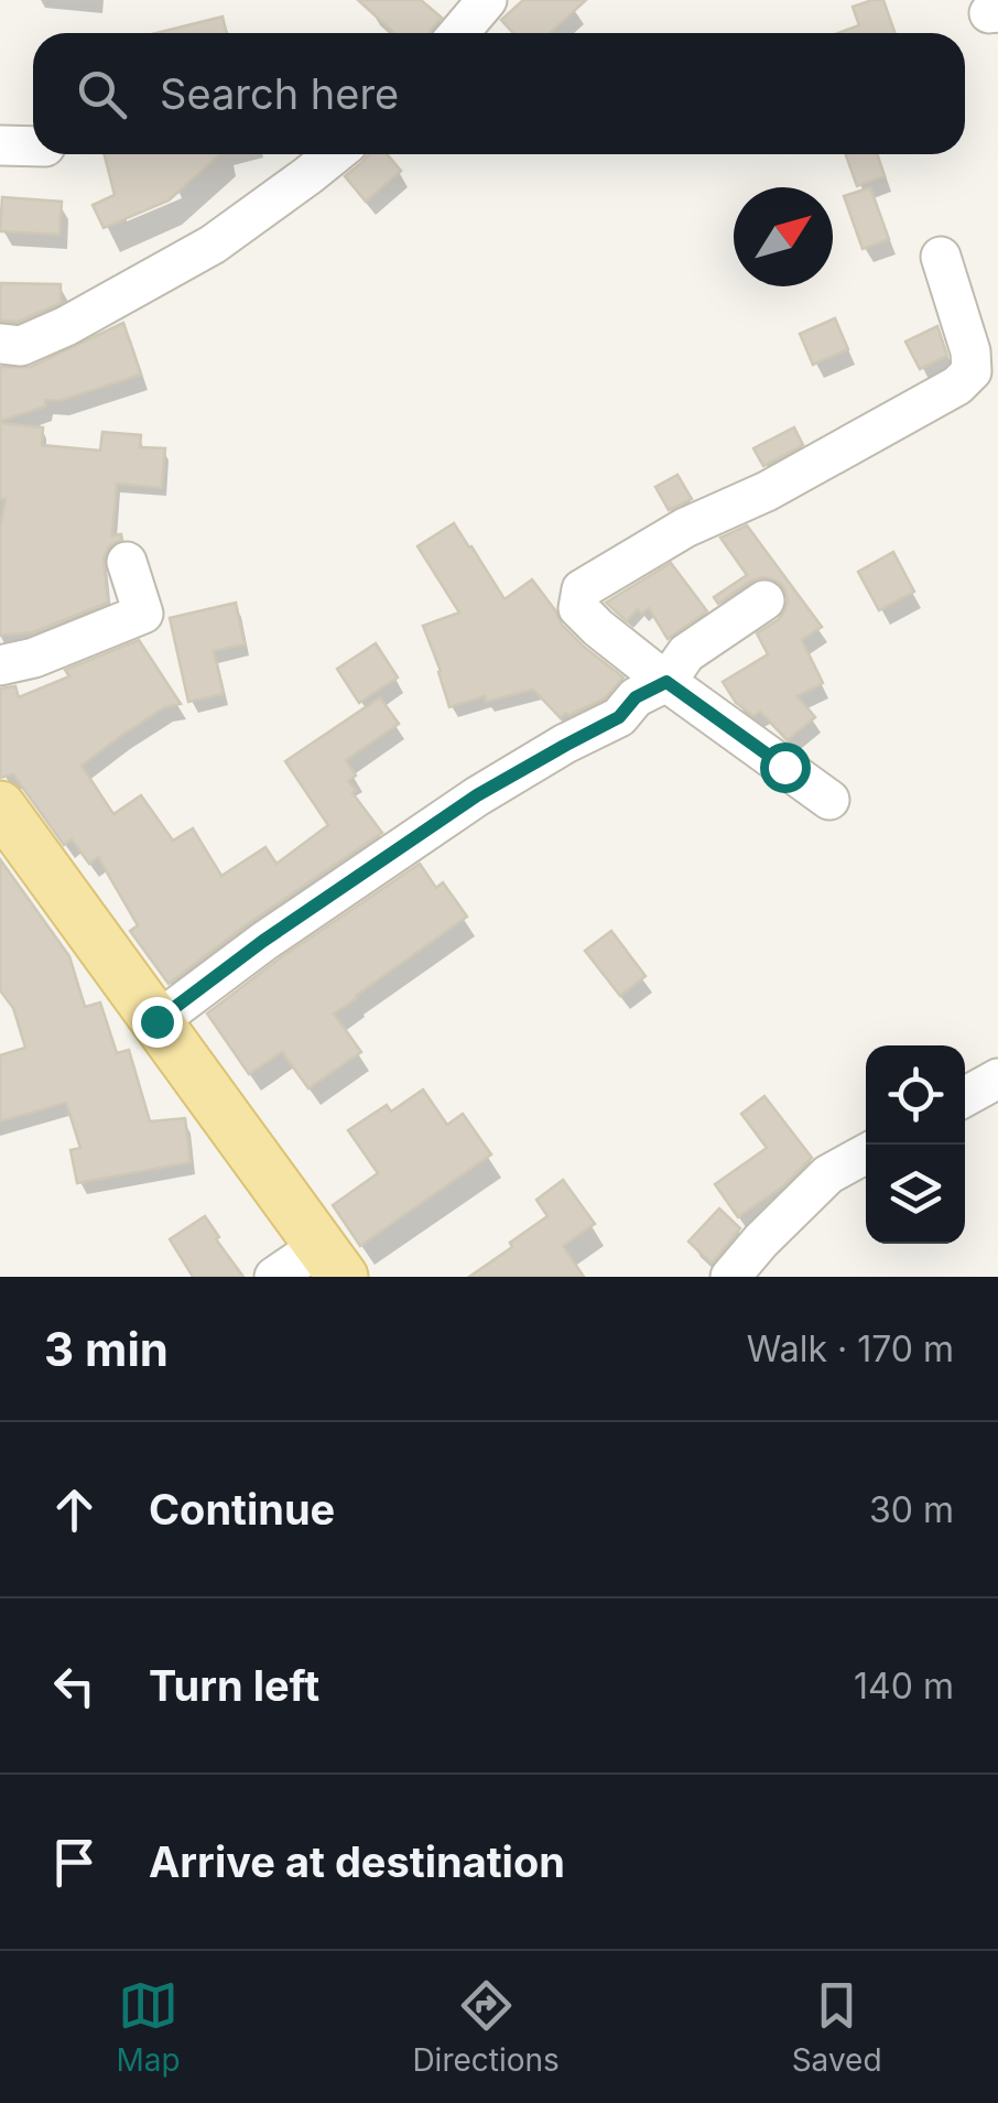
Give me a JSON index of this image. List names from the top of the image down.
{
  "north": "top right",
  "page": {
    "search": "Search here",
    "heading": ["3 min", "Walk · 170 m"],
    "list": [
      ["Continue", "30 m"],
      ["Turn left", "140 m"],
      "Arrive at destination"
    ],
    "nav": ["Map", "Directions", "Saved"]
  }
}
